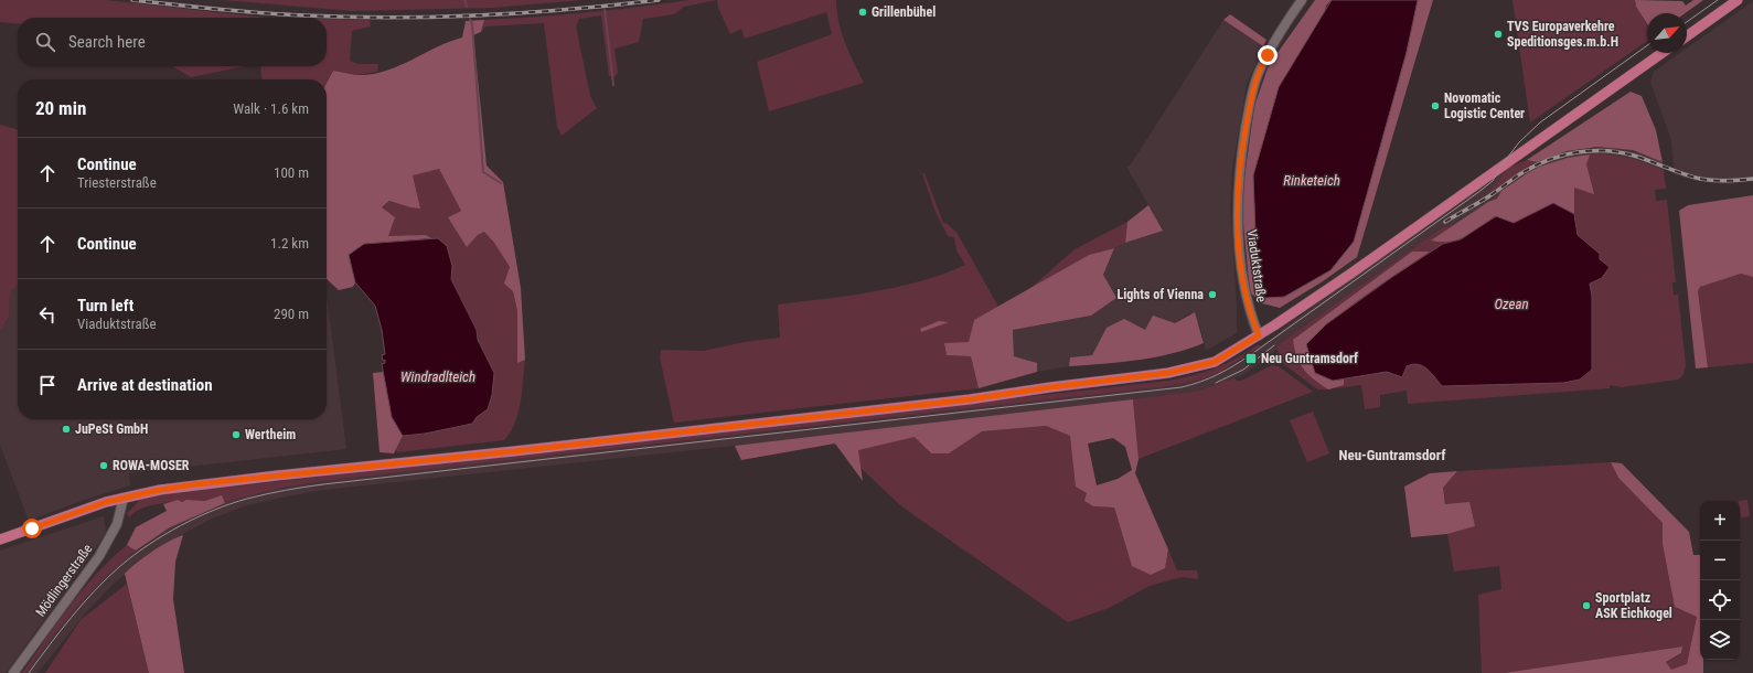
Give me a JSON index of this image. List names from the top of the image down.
{
  "streets": {
    "street": ["Viaduktstraße", "Mödlingerstraße"]
  },
  "districts": ["Neu-Guntramsdorf"],
  "water": ["Rinketeich", "Ozean", "Windradlteich"],
  "places": {
    "other": [
      "Grillenbühel",
      "TVS Europaverkehre Speditionsges.m.b.H",
      "Novomatic Logistic Center",
      "Lights of Vienna",
      "JuPeSt GmbH",
      "Wertheim",
      "ROWA-MOSER",
      "Sportplatz ASK Eichkogel"
    ],
    "transit": ["Neu Guntramsdorf"]
  },
  "north": "top right",
  "page": {
    "search": "Search here",
    "heading": ["20 min", "Walk · 1.6 km"],
    "list": [
      ["Continue", "Triesterstraße", "100 m"],
      ["Continue", "1.2 km"],
      ["Turn left", "Viaduktstraße", "290 m"],
      "Arrive at destination"
    ],
    "map_buttons": ["+", "−"]
  }
}
